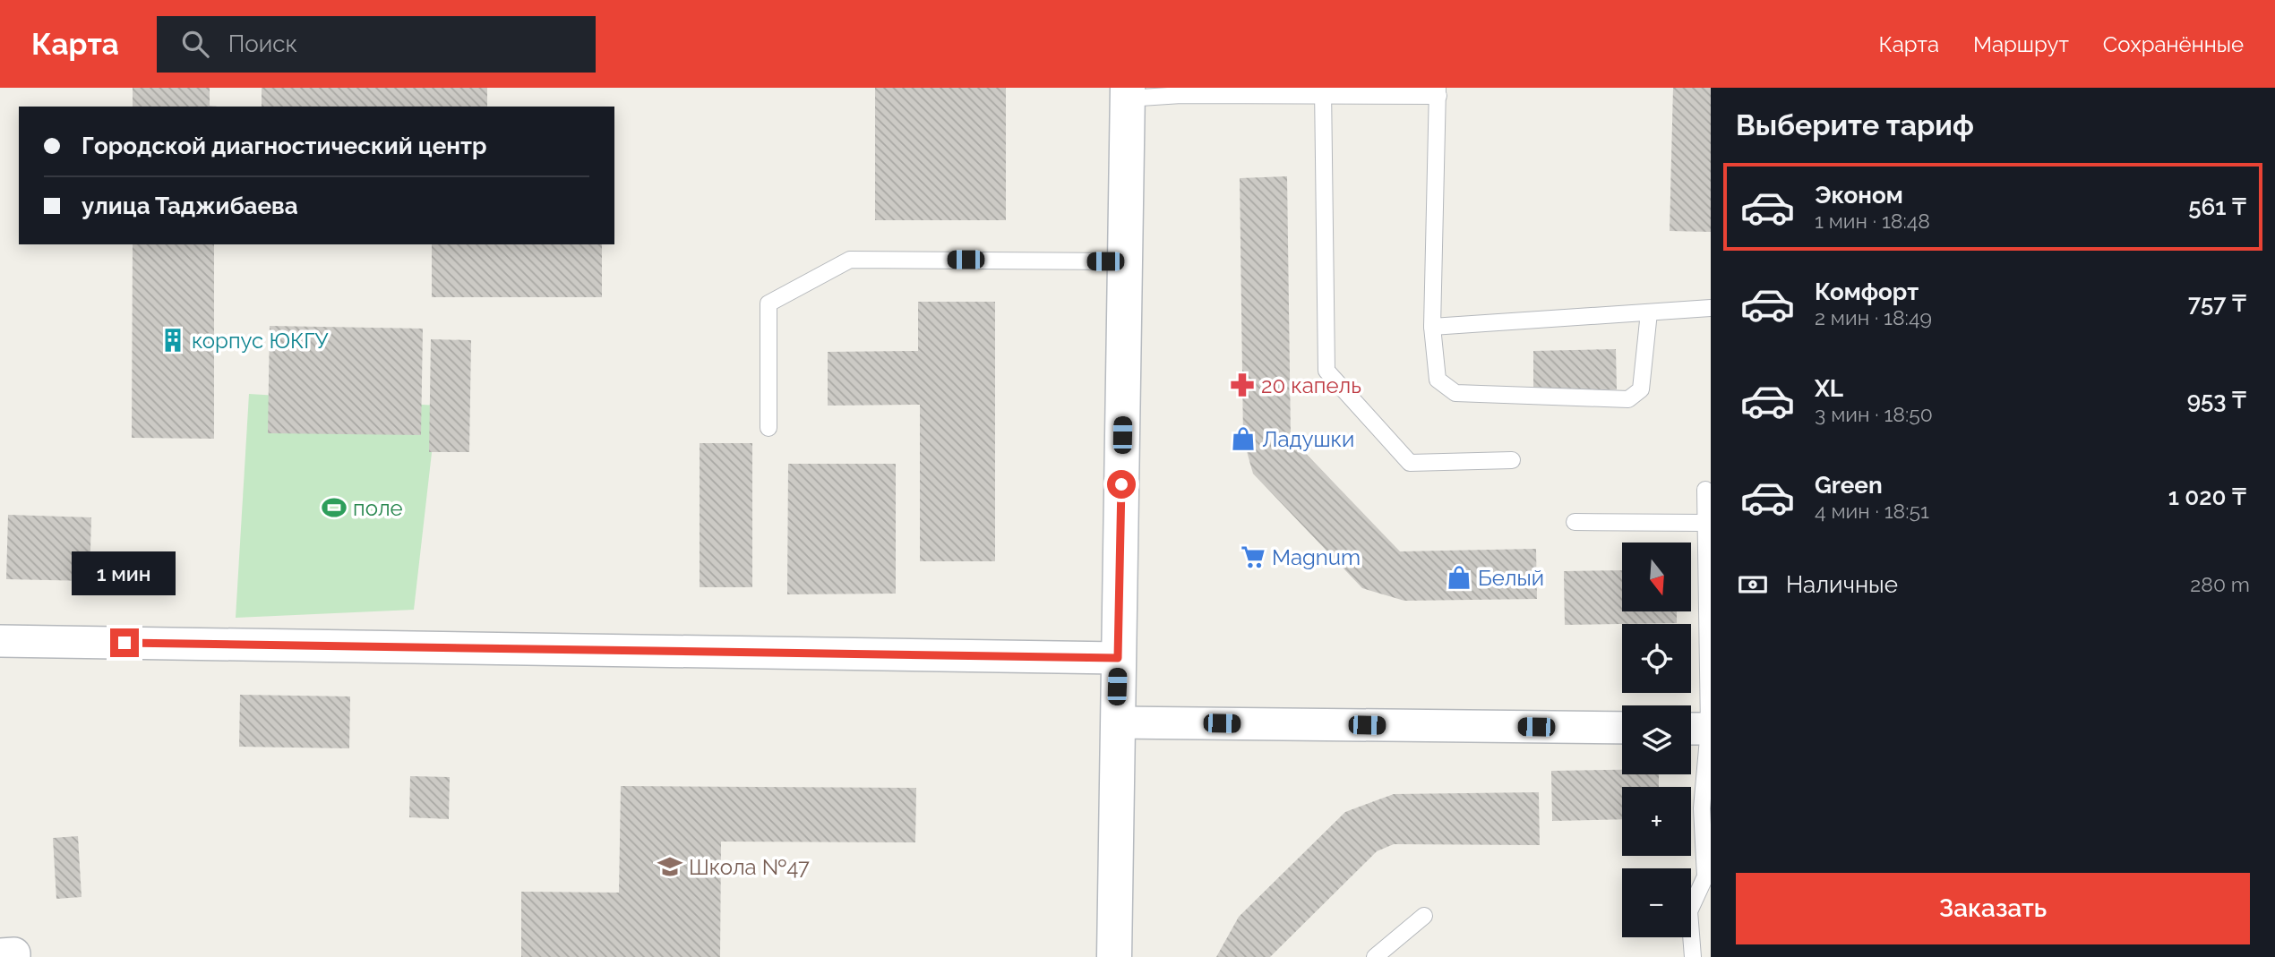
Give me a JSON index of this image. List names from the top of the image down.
{
  "places": {
    "building": ["корпус ЮКГУ"],
    "pharmacy": ["20 капель"],
    "shop": ["Ладушки", "Белый"],
    "sports": ["поле"],
    "supermarket": ["Magnum"],
    "school or university": ["Школа №47"]
  },
  "north": "bottom",
  "page": {
    "header": "Карта",
    "search": "Поиск",
    "nav": ["Карта", "Маршрут", "Сохранённые"],
    "heading": "Выберите тариф",
    "banner": ["Городской диагностический центр", "улица Таджибаева"],
    "list": [
      {
        "name": "Эконом",
        "note": "1 мин · 18:48",
        "value": "561 ₸"
      },
      {
        "name": "Комфорт",
        "note": "2 мин · 18:49",
        "value": "757 ₸"
      },
      {
        "name": "XL",
        "note": "3 мин · 18:50",
        "value": "953 ₸"
      },
      {
        "name": "Green",
        "note": "4 мин · 18:51",
        "value": "1 020 ₸"
      }
    ],
    "map_buttons": ["+", "−"],
    "pay": ["Наличные", "280 m"],
    "bubble": "1 мин",
    "buttons": "Заказать"
  }
}
